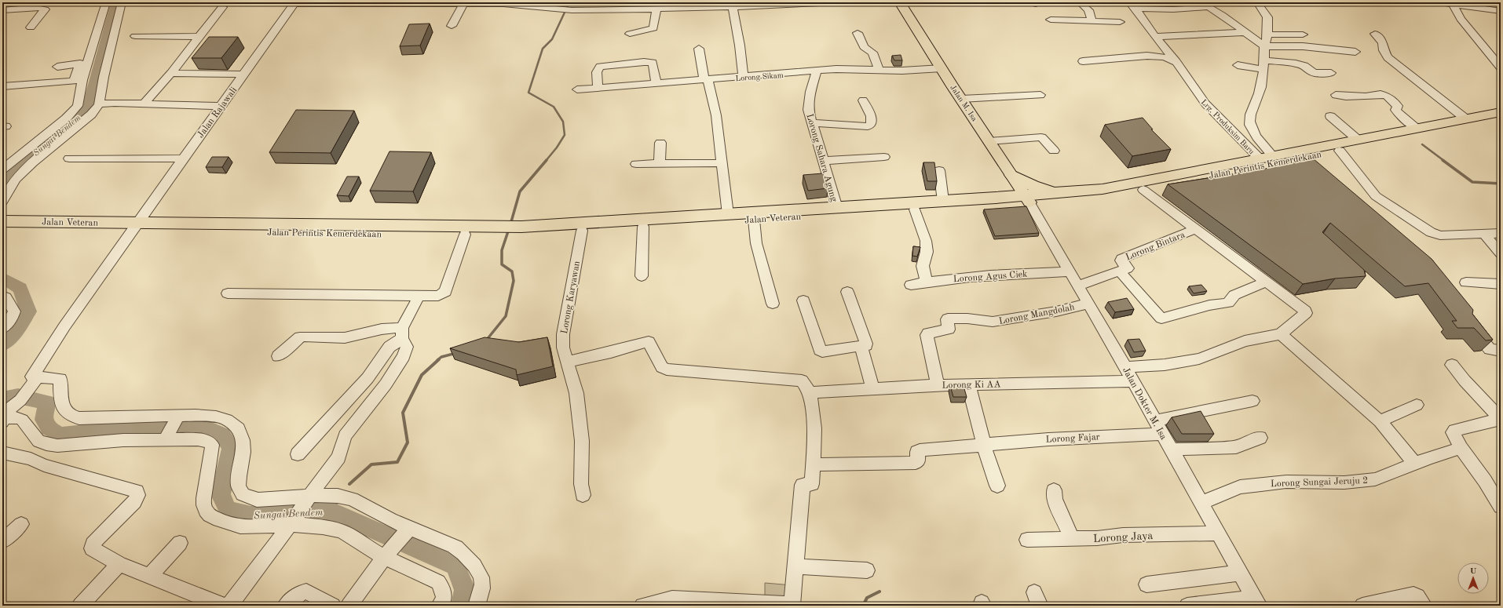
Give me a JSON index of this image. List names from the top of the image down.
{
  "streets": {
    "highway": ["Jalan Perintis Kemerdekaan", "Jalan Veteran"],
    "main road": ["Jalan M. Isa"],
    "street": [
      "Lorong Sikam",
      "Jalan Rajawali",
      "Lrg. Produksim Baru",
      "Lorong Sahara Agung",
      "Lorong Bintara",
      "Lorong Agus Ciek",
      "Lorong Karyawan",
      "Lorong Mangdolah",
      "Lorong Ki AA",
      "Jalan Dokter M. Isa",
      "Lorong Fajar",
      "Lorong Sungai Jeruju 2",
      "Lorong Jaya"
    ]
  },
  "crossings": [
    ["Lorong Sikam", "Jalan M. Isa"],
    ["Lorong Sikam", "Lorong Sahara Agung"],
    ["Jalan M. Isa", "Jalan Perintis Kemerdekaan"],
    ["Jalan M. Isa", "Jalan Veteran"],
    ["Jalan M. Isa", "Jalan Dokter M. Isa"],
    ["Jalan Rajawali", "Jalan Perintis Kemerdekaan"],
    ["Jalan Rajawali", "Jalan Veteran"],
    ["Lorong Sahara Agung", "Jalan Veteran"],
    ["Jalan Perintis Kemerdekaan", "Jalan Veteran"],
    ["Jalan Perintis Kemerdekaan", "Jalan Dokter M. Isa"],
    ["Jalan Veteran", "Lorong Karyawan"],
    ["Jalan Veteran", "Jalan Dokter M. Isa"],
    ["Lorong Bintara", "Jalan Dokter M. Isa"],
    ["Lorong Agus Ciek", "Jalan Dokter M. Isa"],
    ["Lorong Mangdolah", "Lorong Ki AA"],
    ["Lorong Mangdolah", "Jalan Dokter M. Isa"],
    ["Lorong Ki AA", "Jalan Dokter M. Isa"],
    ["Jalan Dokter M. Isa", "Lorong Fajar"],
    ["Jalan Dokter M. Isa", "Lorong Sungai Jeruju 2"],
    ["Jalan Dokter M. Isa", "Lorong Jaya"]
  ],
  "water": ["Sungai Bendem"],
  "north": "top"
}
